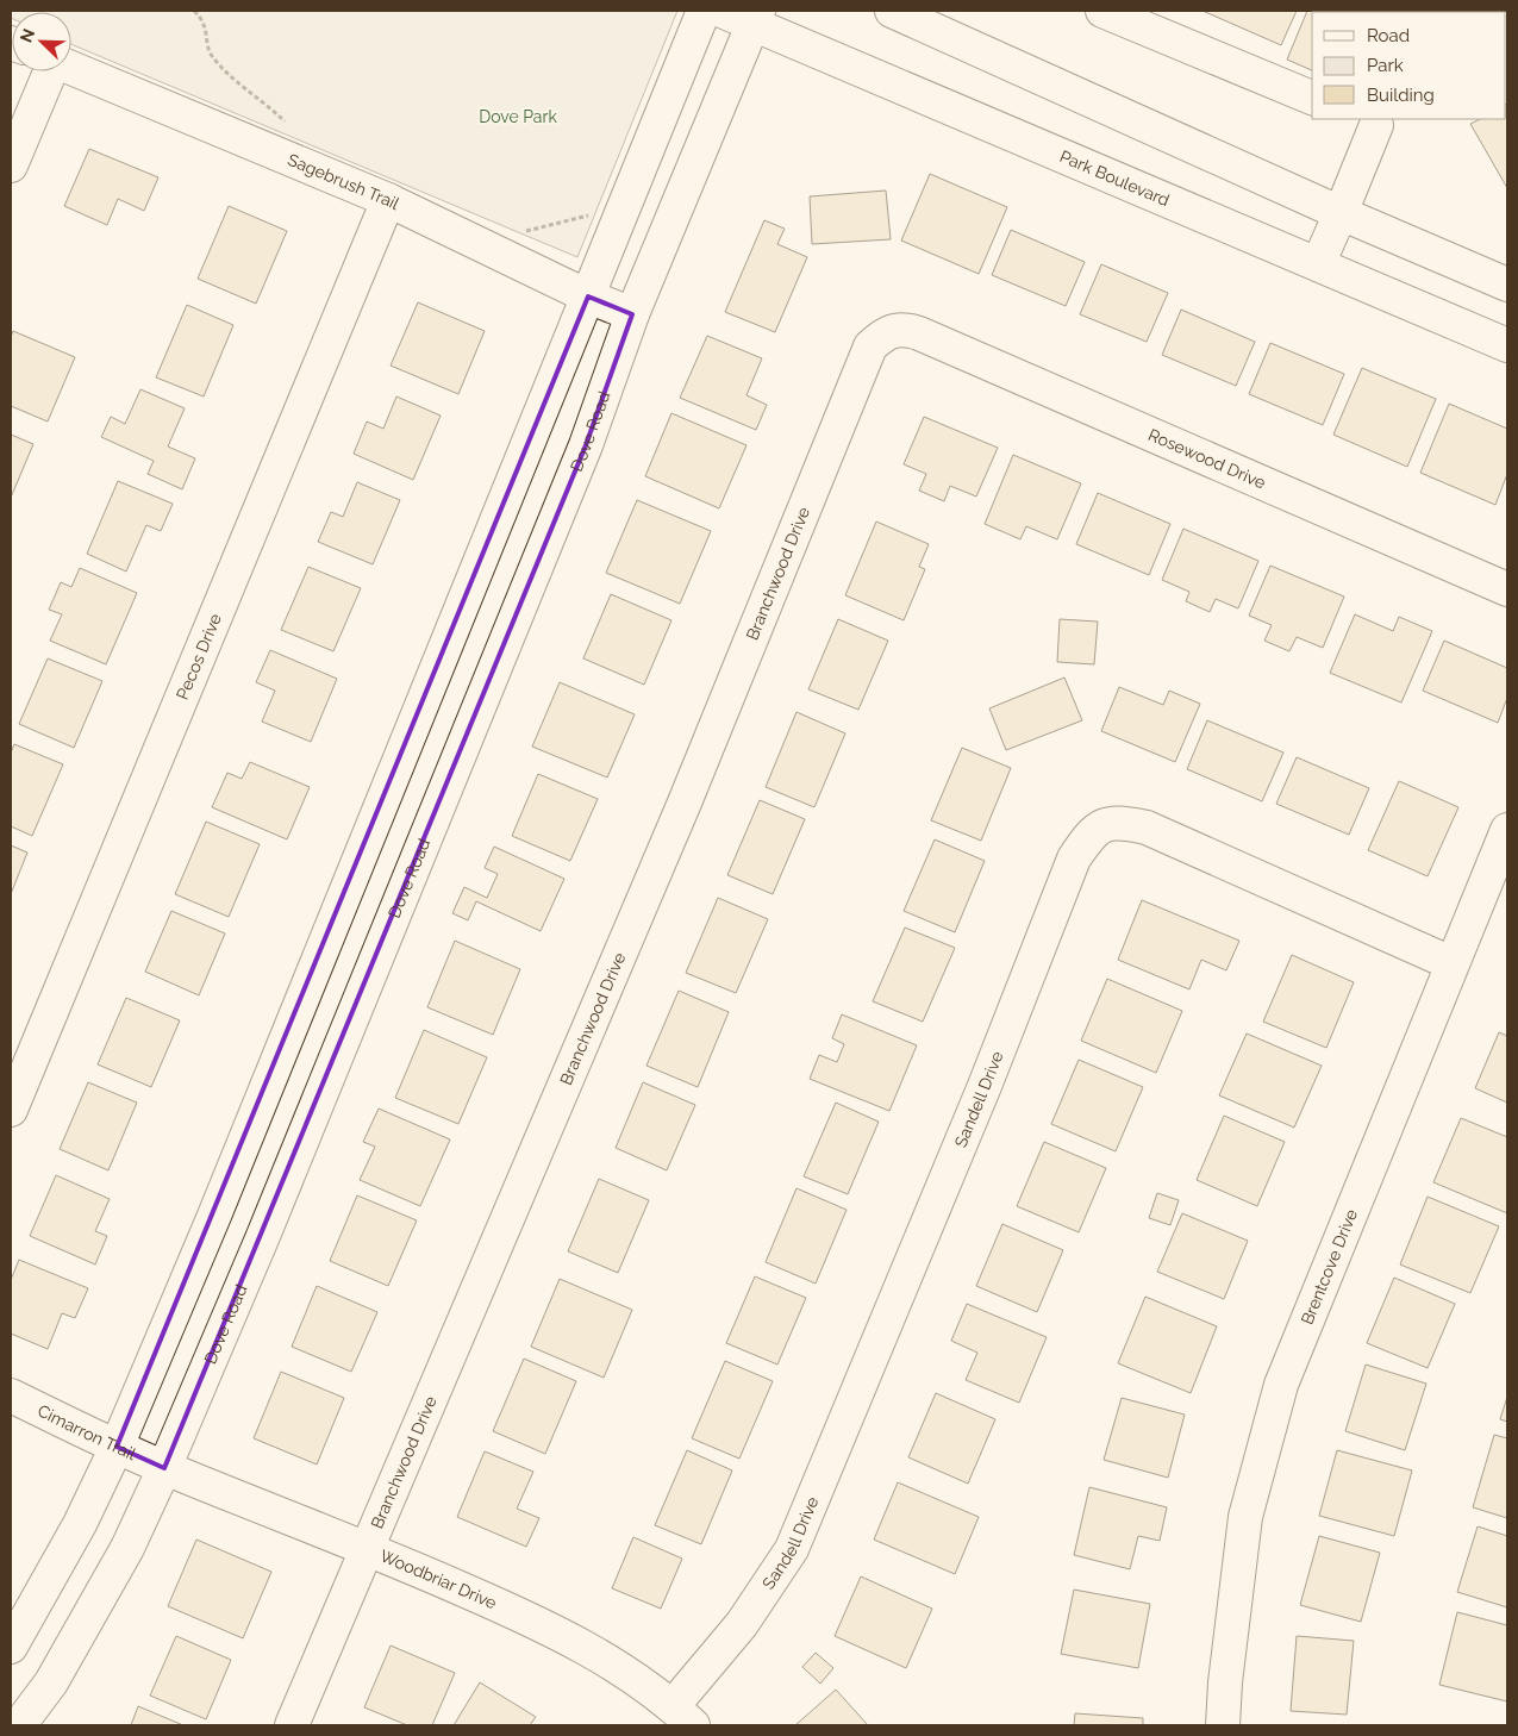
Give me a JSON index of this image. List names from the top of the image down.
{
  "streets": {
    "street": [
      "Park Boulevard",
      "Sagebrush Trail",
      "Dove Road",
      "Rosewood Drive",
      "Branchwood Drive",
      "Pecos Drive",
      "Sandell Drive",
      "Brentcove Drive",
      "Cimarron Trail",
      "Woodbriar Drive"
    ]
  },
  "crossings": [
    ["Park Boulevard", "Dove Road"],
    ["Sagebrush Trail", "Dove Road"],
    ["Sagebrush Trail", "Pecos Drive"],
    ["Dove Road", "Cimarron Trail"],
    ["Dove Road", "Woodbriar Drive"],
    ["Rosewood Drive", "Branchwood Drive"],
    ["Branchwood Drive", "Woodbriar Drive"],
    ["Sandell Drive", "Brentcove Drive"],
    ["Sandell Drive", "Woodbriar Drive"],
    ["Cimarron Trail", "Woodbriar Drive"]
  ],
  "parks": ["Dove Park"],
  "legend": ["Road", "Park", "Building"],
  "north": "top left"
}
